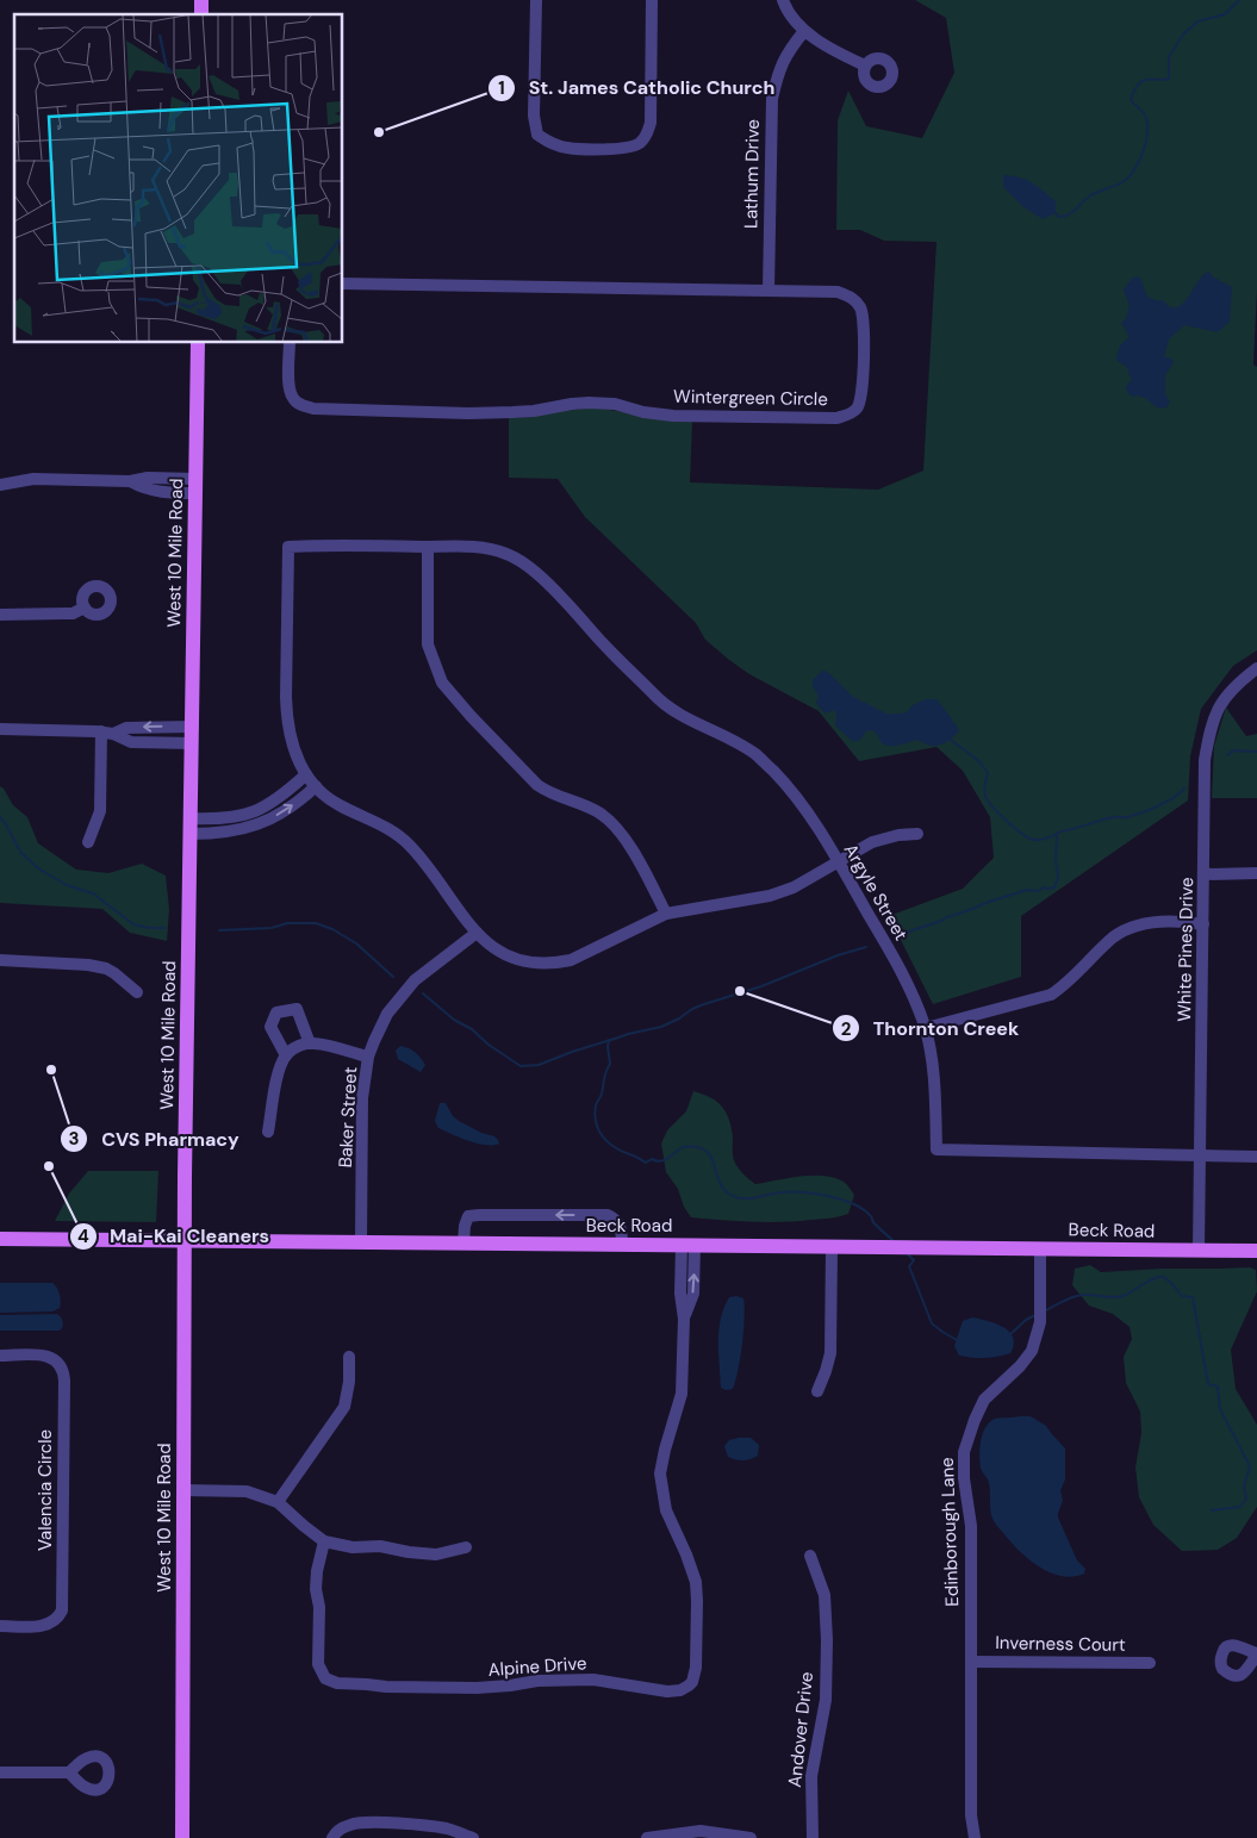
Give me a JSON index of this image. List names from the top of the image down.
{
  "streets": {
    "main road": ["West 10 Mile Road", "Beck Road"],
    "street": [
      "Lathum Drive",
      "Wintergreen Circle",
      "Argyle Street",
      "White Pines Drive",
      "Baker Street",
      "Valencia Circle",
      "Edinborough Lane",
      "Inverness Court",
      "Alpine Drive",
      "Andover Drive"
    ]
  },
  "crossings": [
    ["Lathum Drive", "Wintergreen Circle"],
    ["West 10 Mile Road", "Beck Road"],
    ["Argyle Street", "White Pines Drive"],
    ["White Pines Drive", "Beck Road"],
    ["Baker Street", "Beck Road"],
    ["Beck Road", "Edinborough Lane"],
    ["Beck Road", "Alpine Drive"],
    ["Edinborough Lane", "Inverness Court"]
  ],
  "places": [
    "St. James Catholic Church",
    "Thornton Creek",
    "CVS Pharmacy",
    "Mai-Kai Cleaners"
  ]
}
